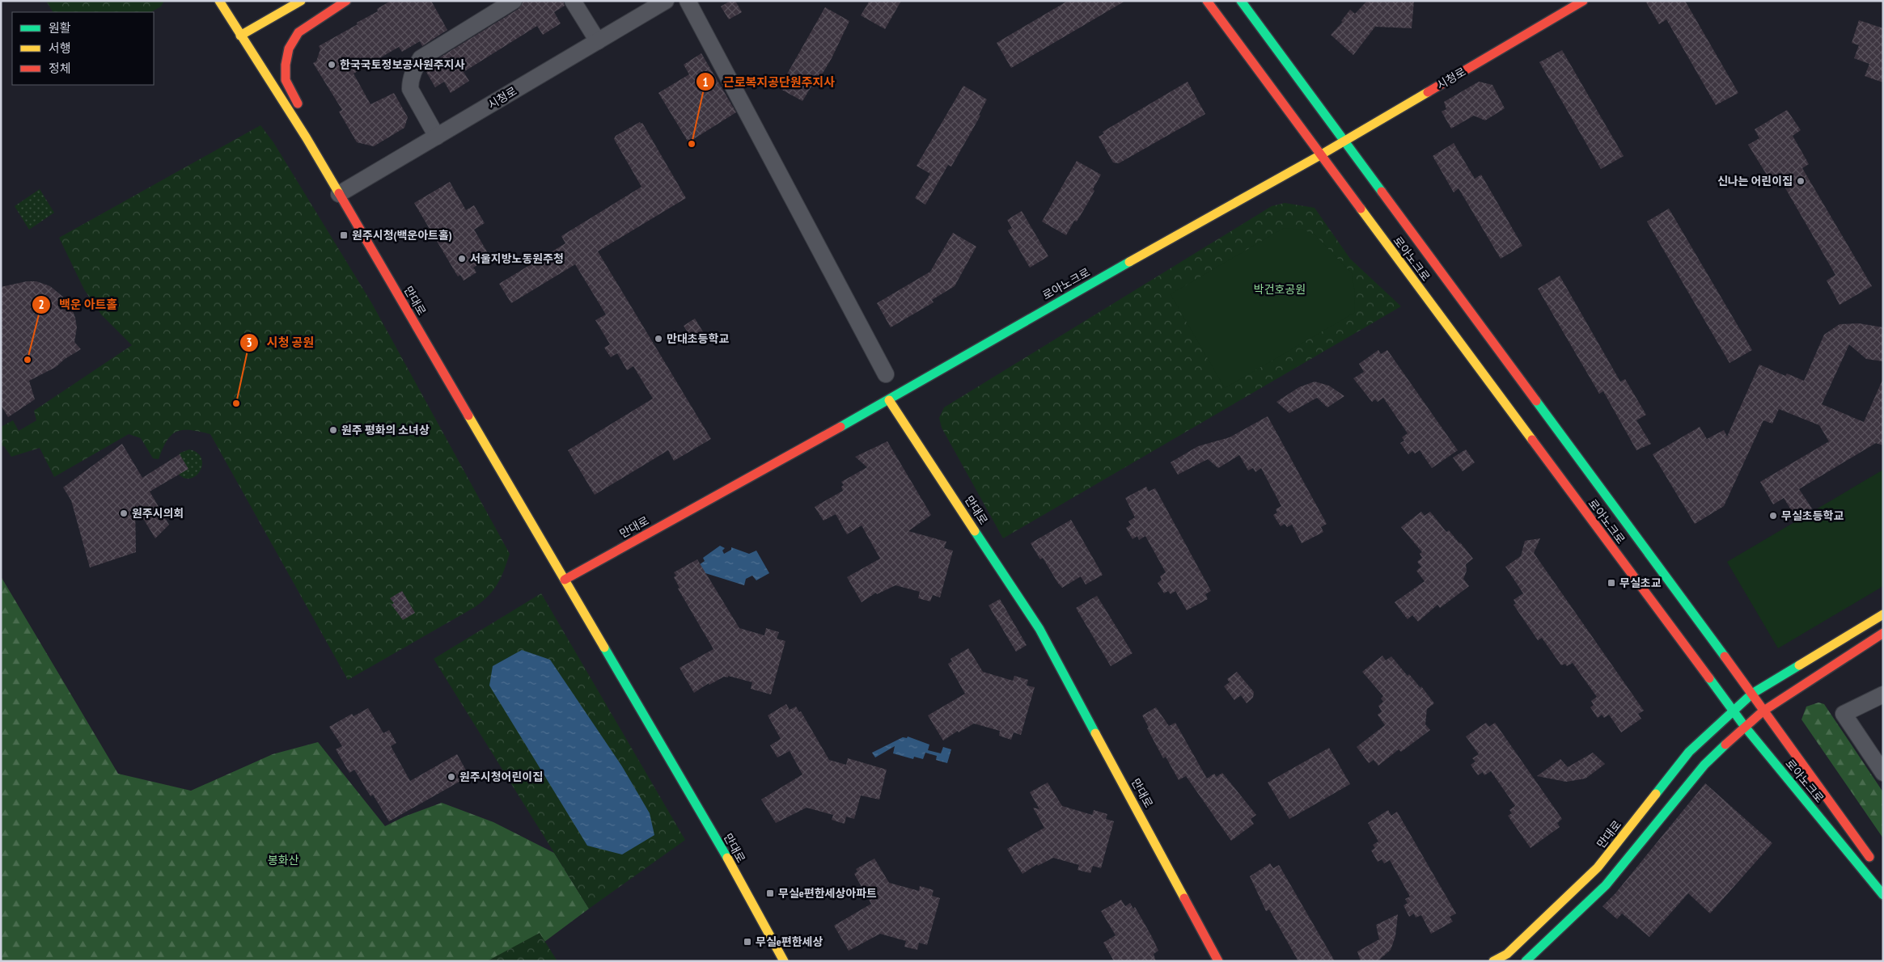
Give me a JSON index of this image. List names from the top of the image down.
{
  "streets": {
    "street": ["시청로", "로아노크로", "만대로"]
  },
  "crossings": [
    ["시청로", "로아노크로"],
    ["시청로", "만대로"],
    ["로아노크로", "만대로"]
  ],
  "parks": ["박건호공원", "봉화산"],
  "places": {
    "other": [
      "한국국토정보공사원주지사",
      "근로복지공단원주지사",
      "신나는 어린이집",
      "서울지방노동원주청",
      "만대초등학교",
      "백운 아트홀",
      "시청 공원",
      "원주 평화의 소녀상",
      "원주시의회",
      "무실초등학교",
      "원주시청어린이집"
    ],
    "transit": [
      "원주시청(백운아트홀)",
      "무실초교",
      "무실e편한세상아파트",
      "무실e편한세상"
    ]
  },
  "legend": ["원활", "서행", "정체"]
}
